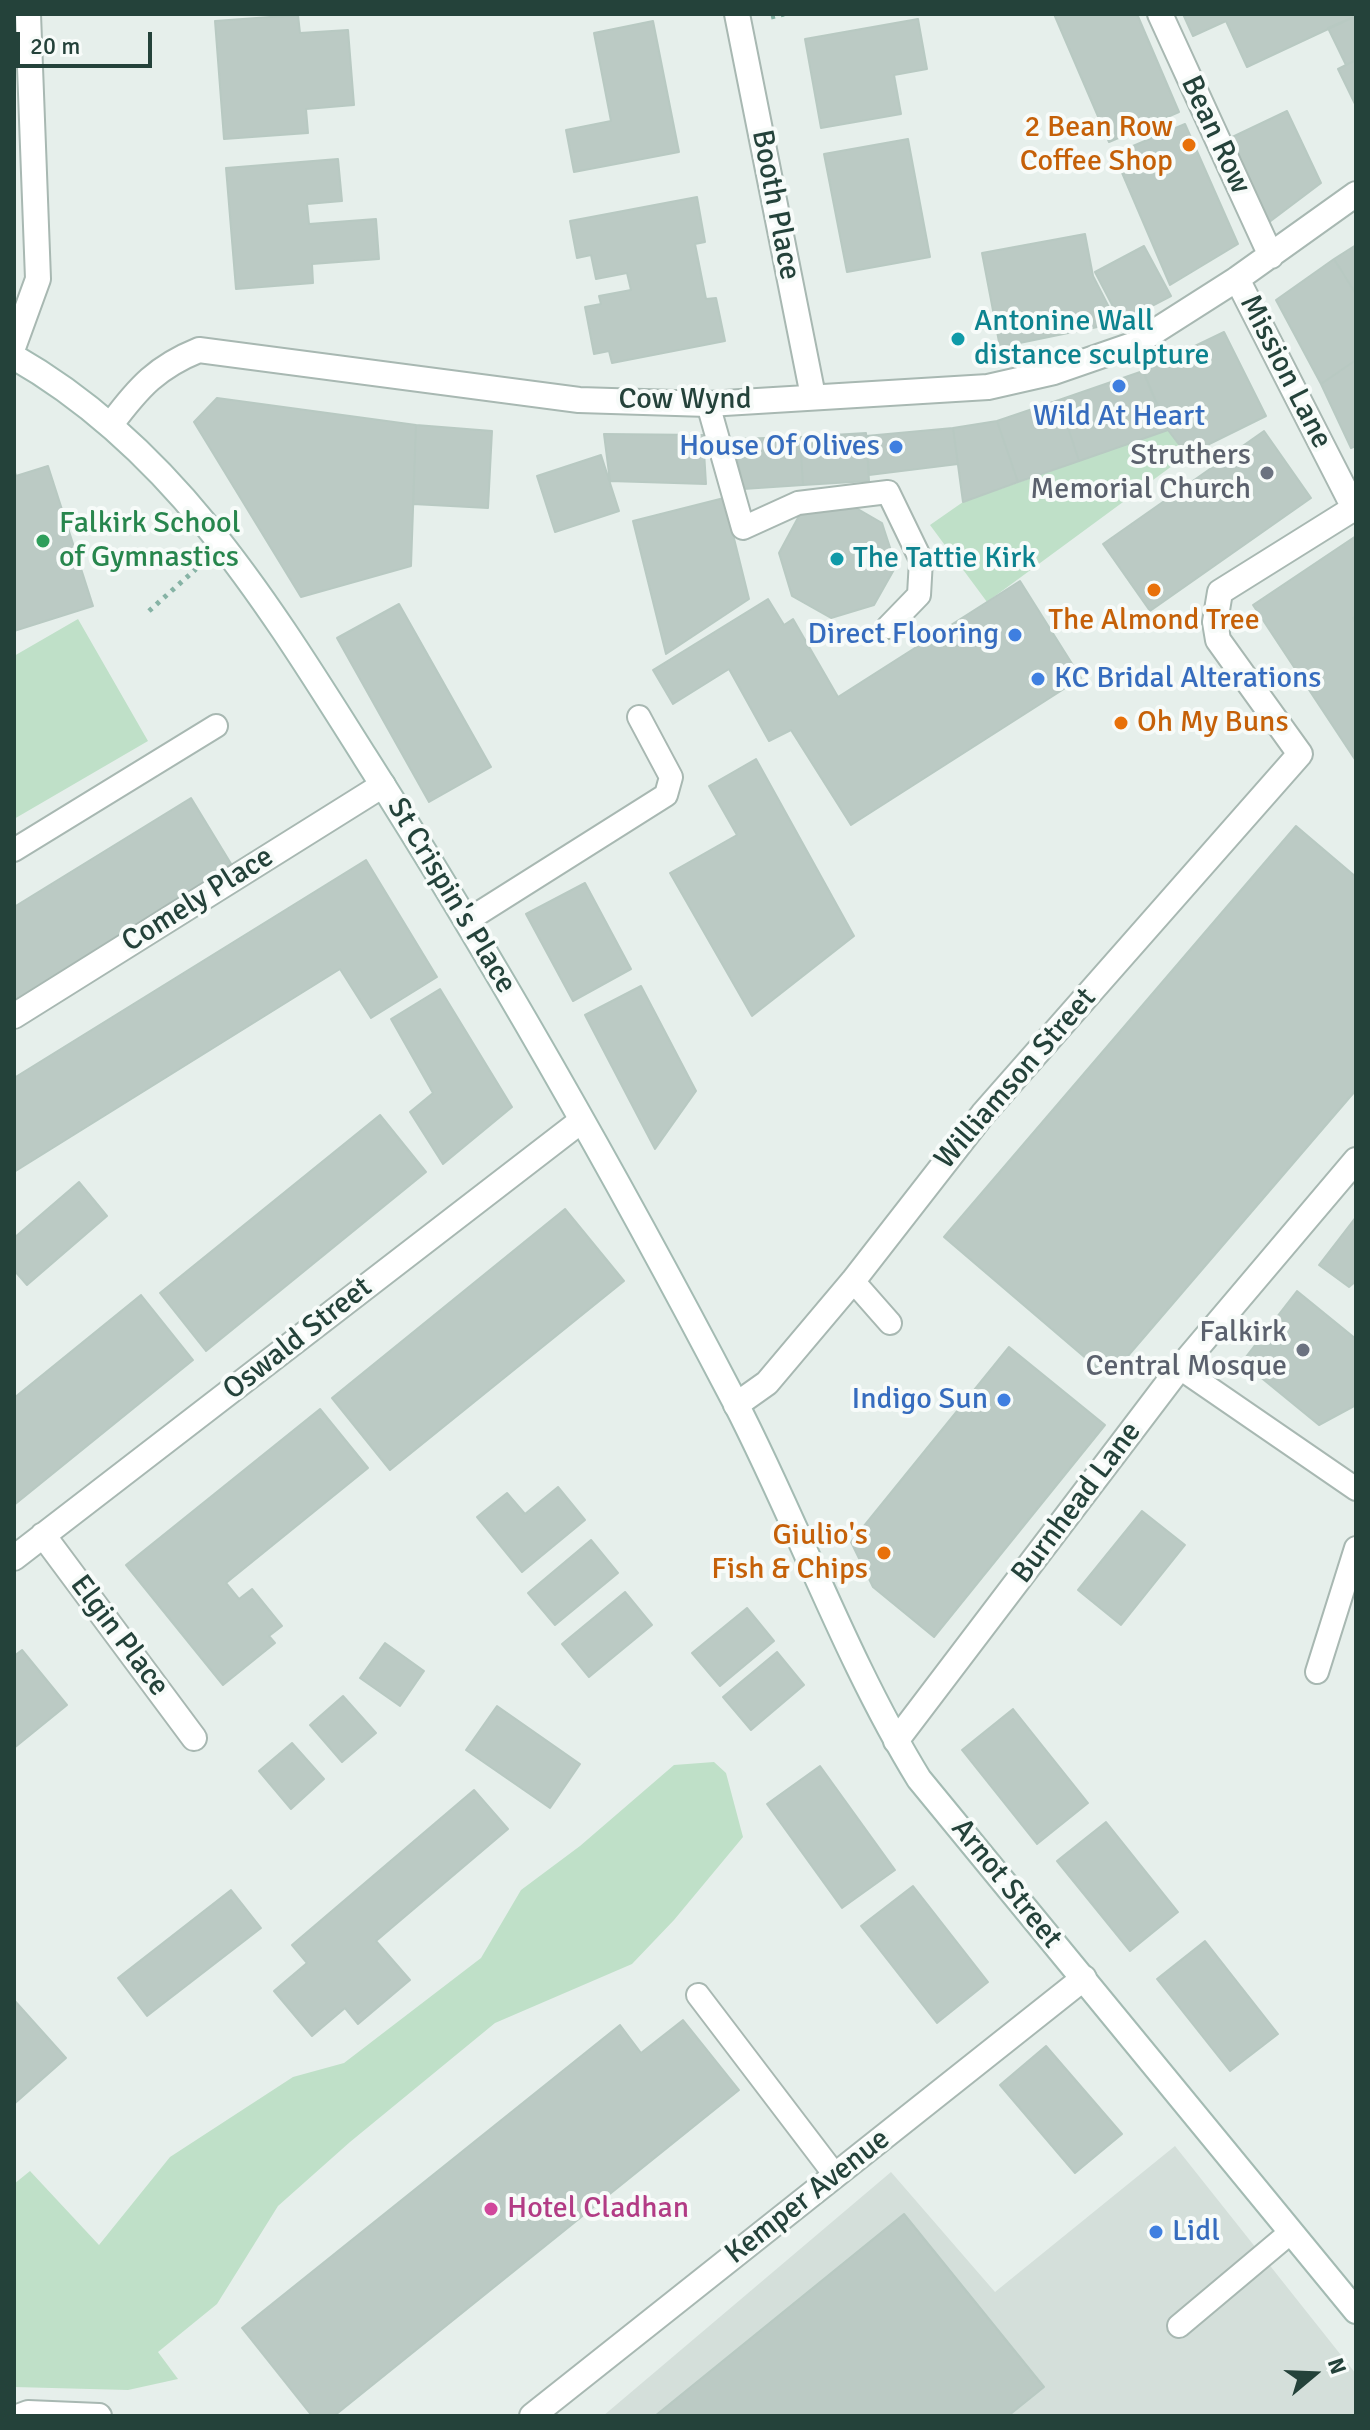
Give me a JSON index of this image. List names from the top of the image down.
{
  "streets": {
    "street": [
      "Bean Row",
      "Booth Place",
      "Mission Lane",
      "Cow Wynd",
      "St Crispin's Place",
      "Comely Place",
      "Williamson Street",
      "Oswald Street",
      "Burnhead Lane",
      "Elgin Place",
      "Arnot Street",
      "Kemper Avenue"
    ]
  },
  "crossings": [
    ["Bean Row", "Cow Wynd"],
    ["Booth Place", "Cow Wynd"],
    ["Mission Lane", "Cow Wynd"],
    ["Mission Lane", "Williamson Street"],
    ["Cow Wynd", "St Crispin's Place"],
    ["St Crispin's Place", "Comely Place"],
    ["St Crispin's Place", "Williamson Street"],
    ["St Crispin's Place", "Oswald Street"],
    ["St Crispin's Place", "Arnot Street"],
    ["Williamson Street", "Arnot Street"],
    ["Oswald Street", "Elgin Place"],
    ["Burnhead Lane", "Arnot Street"],
    ["Arnot Street", "Kemper Avenue"]
  ],
  "places": [
    "2 Bean Row Coffee Shop",
    "Antonine Wall distance sculpture",
    "Wild At Heart",
    "House Of Olives",
    "Struthers Memorial Church",
    "Falkirk School of Gymnastics",
    "The Tattie Kirk",
    "The Almond Tree",
    "Direct Flooring",
    "KC Bridal Alterations",
    "Oh My Buns",
    "Falkirk Central Mosque",
    "Indigo Sun",
    "Giulio's Fish & Chips",
    "Hotel Cladhan",
    "Lidl"
  ],
  "scale_bar": "20 m",
  "north": "right"
}
